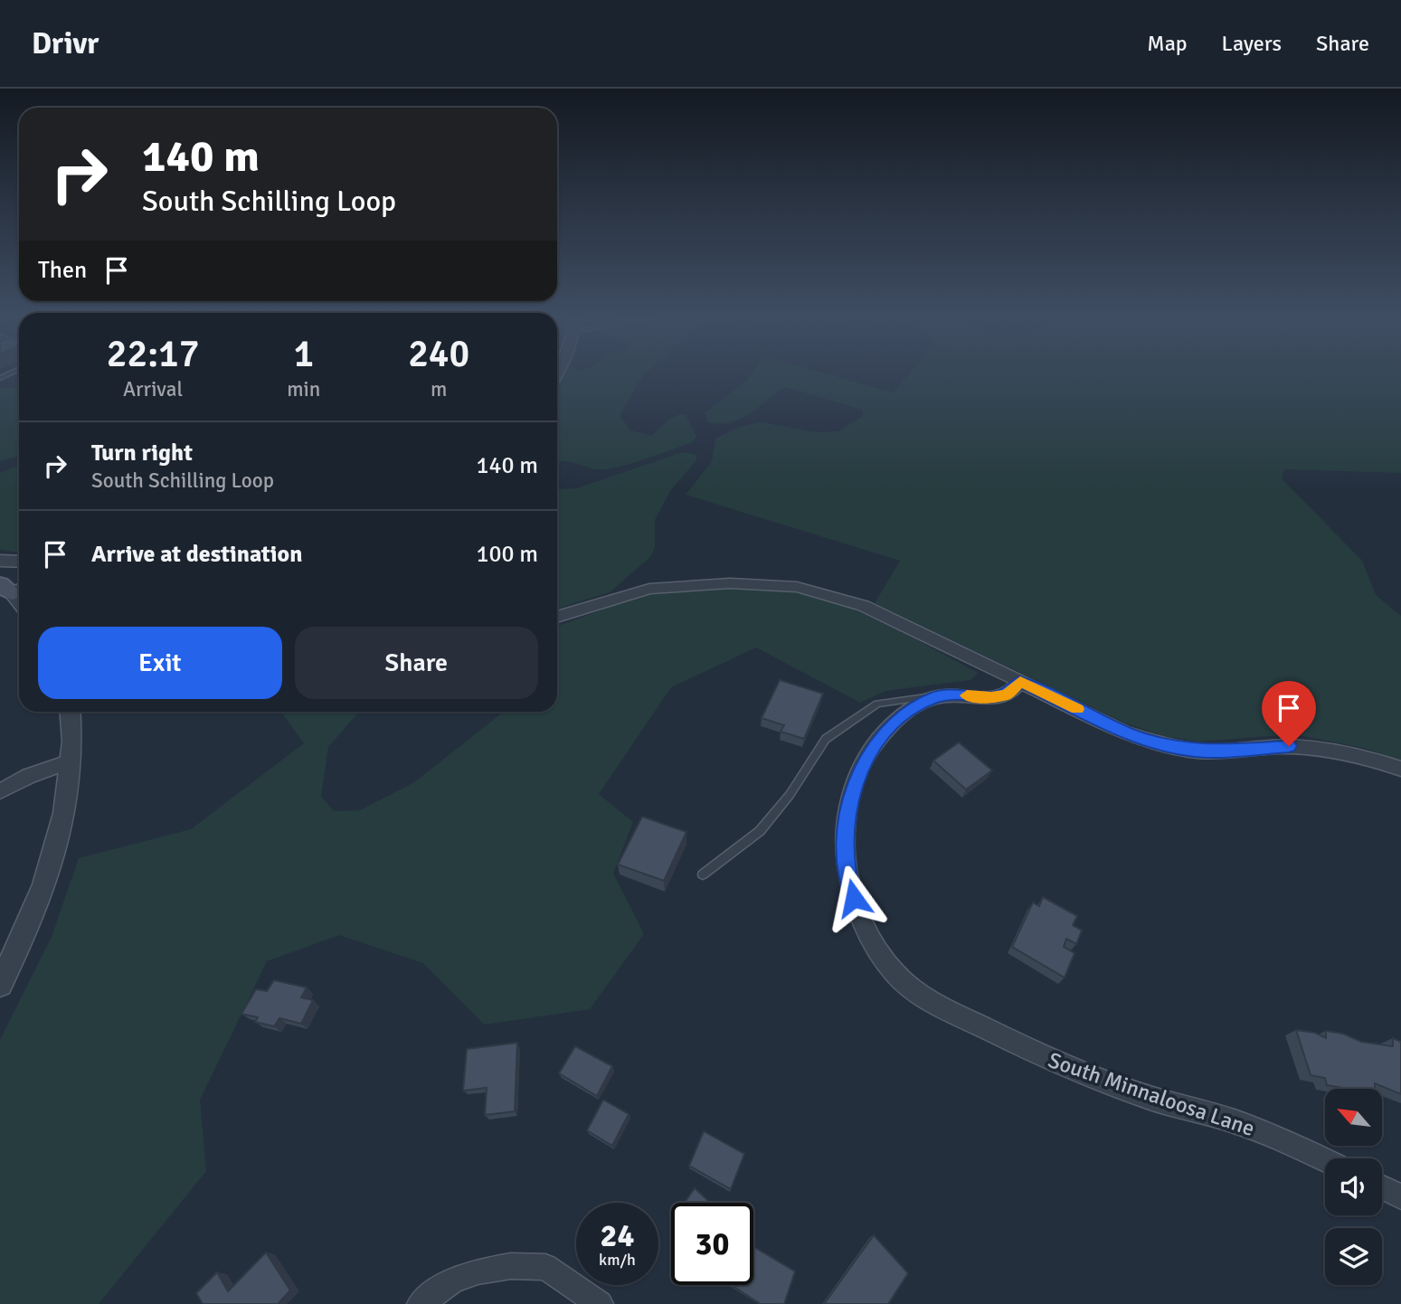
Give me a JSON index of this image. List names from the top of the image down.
{
  "streets": {
    "street": ["South Minnaloosa Lane"]
  },
  "north": "top left",
  "page": {
    "header": "Drivr",
    "nav": ["Map", "Layers", "Share"],
    "turn": ["140 m", "South Schilling Loop"],
    "then": "Then",
    "eta": [
      "22:17",
      "Arrival",
      "1",
      "min",
      "240",
      "m"
    ],
    "list": [
      {
        "name": "Turn right",
        "note": "South Schilling Loop",
        "value": "140 m"
      },
      {
        "name": "Arrive at destination",
        "value": "100 m"
      }
    ],
    "buttons": ["Exit", "Share"],
    "speed": "24 km/h",
    "limit": "30"
  }
}
